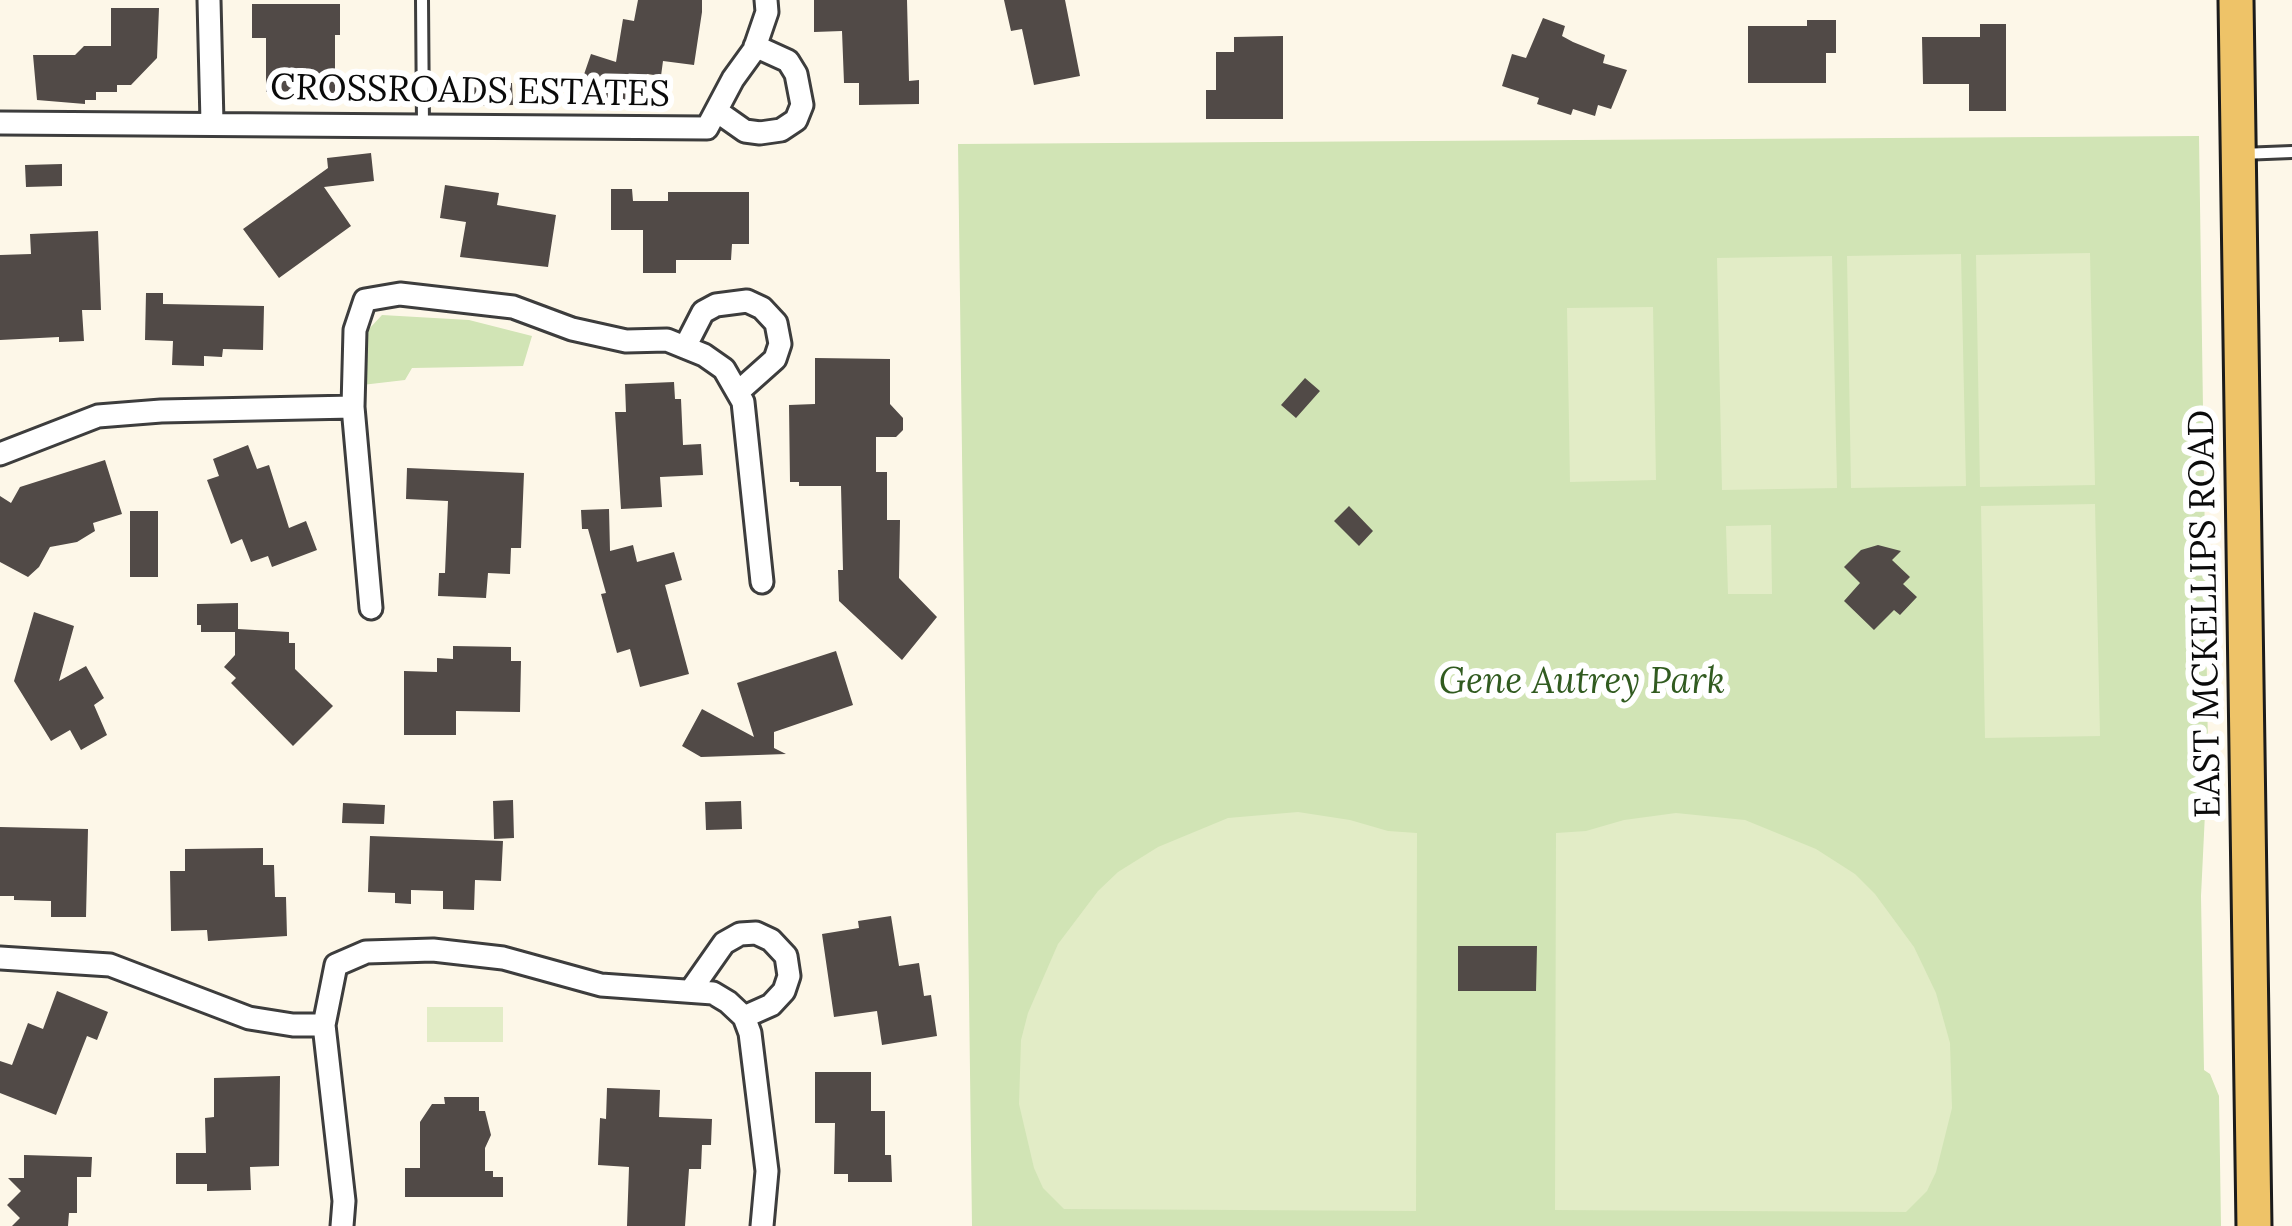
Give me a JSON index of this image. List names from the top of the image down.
{
  "streets": {
    "main road": ["EAST MCKELLIPS ROAD"],
    "street": ["CROSSROADS ESTATES"]
  },
  "parks": ["Gene Autrey Park"]
}
